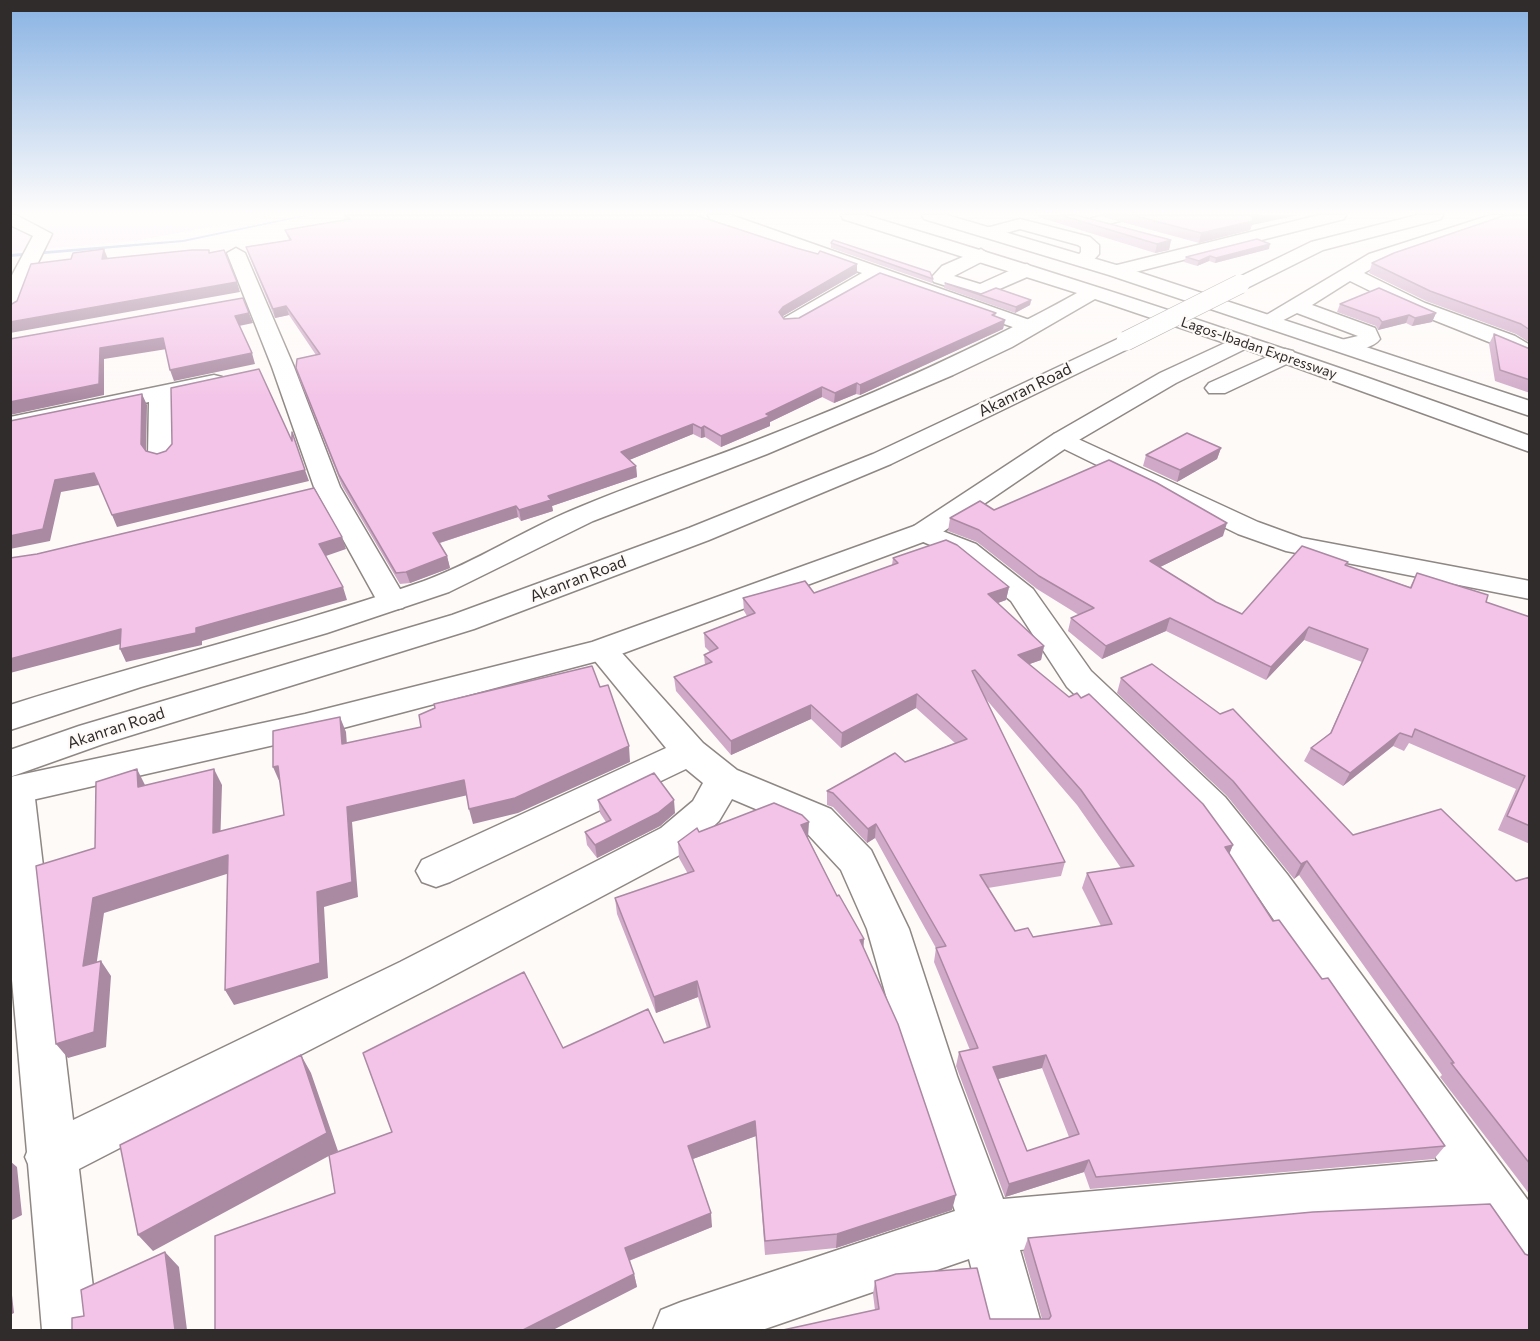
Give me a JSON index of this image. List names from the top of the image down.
{
  "streets": {
    "main road": ["Lagos-Ibadan Expressway", "Akanran Road"]
  }
}
